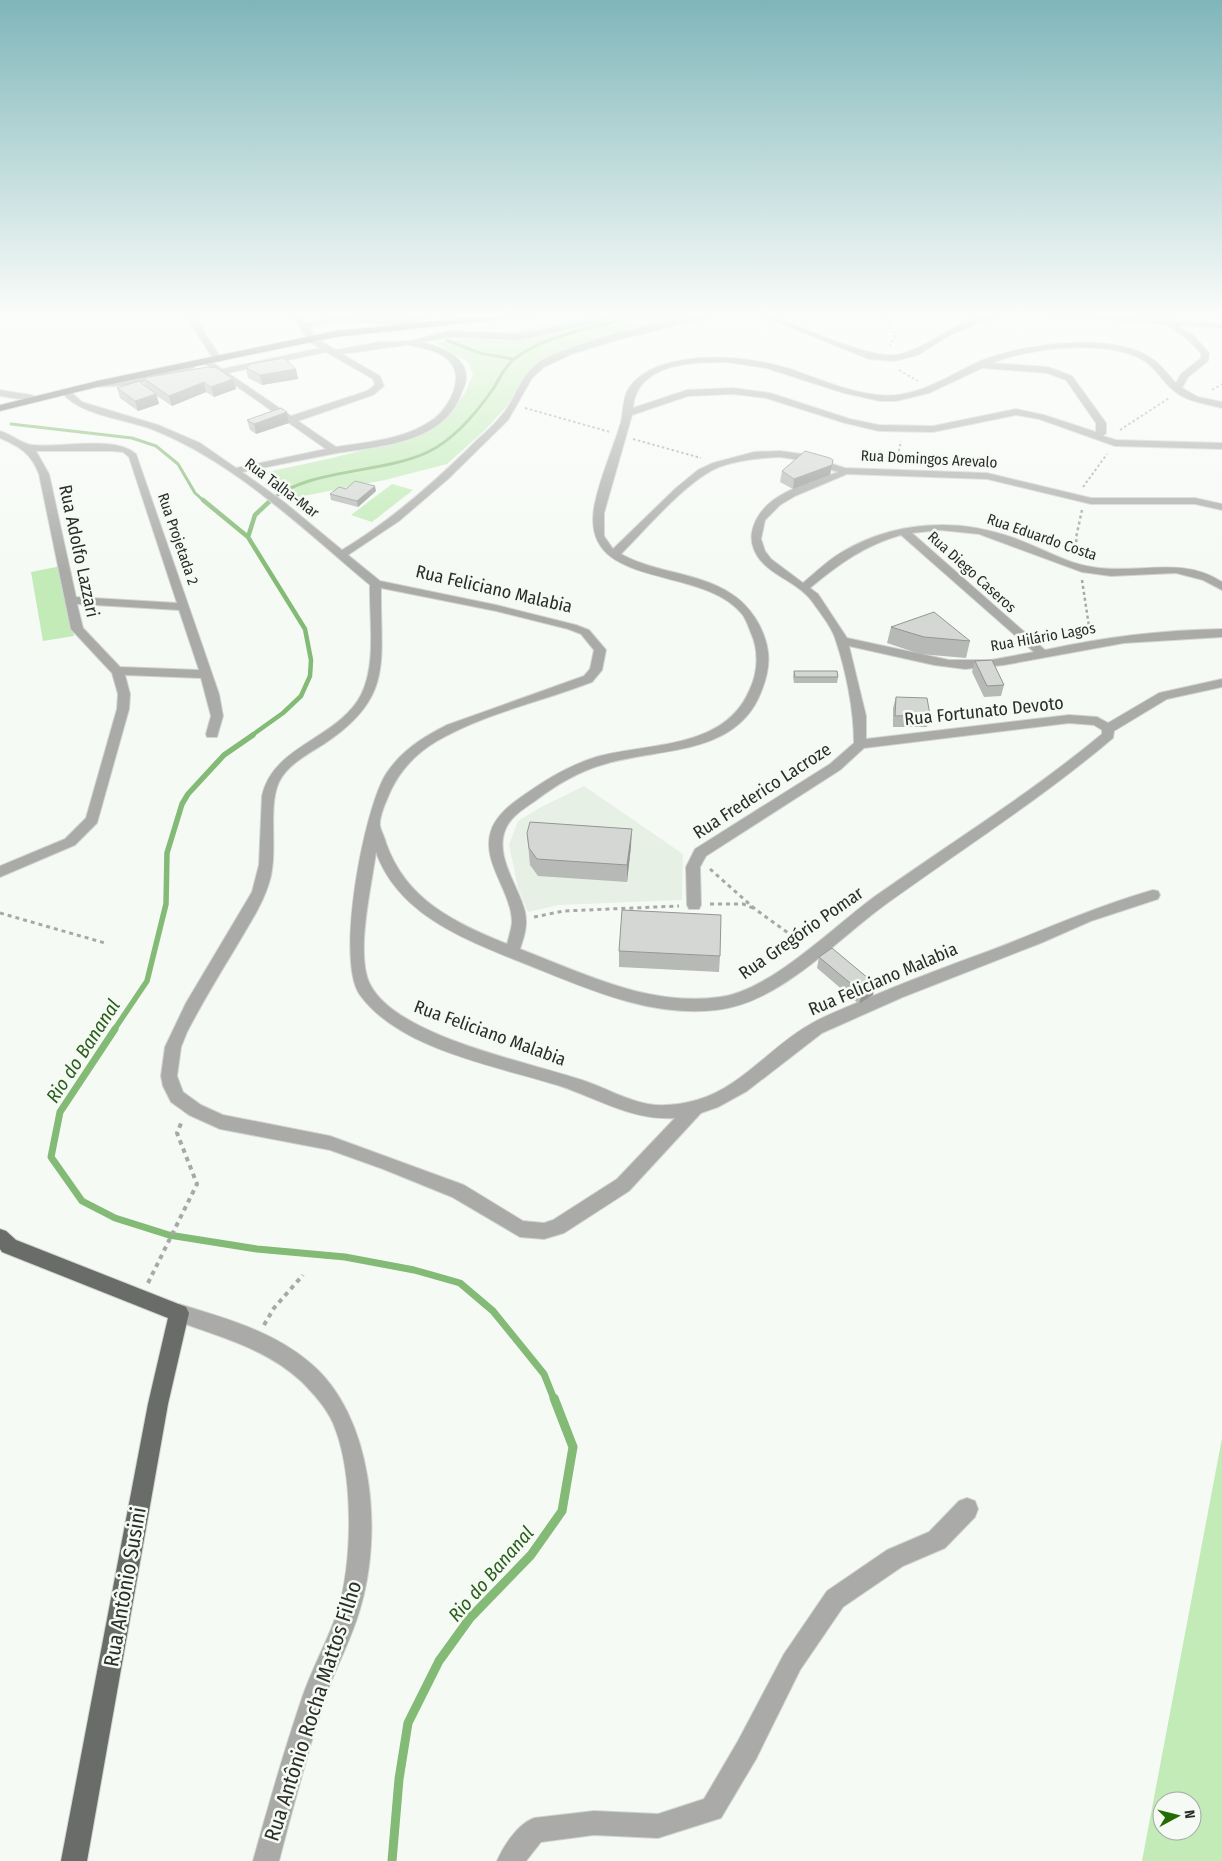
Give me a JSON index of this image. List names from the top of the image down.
{
  "streets": {
    "main road": ["Rua Antônio Susini", "Rua Antônio Rocha Mattos Filho"],
    "street": [
      "Rua Domingos Arevalo",
      "Rua Talha-Mar",
      "Rua Eduardo Costa",
      "Rua Projetada 2",
      "Rua Adolfo Lazzari",
      "Rua Diego Caseros",
      "Rua Feliciano Malabia",
      "Rua Hilário Lagos",
      "Rua Fortunato Devoto",
      "Rua Frederico Lacroze",
      "Rua Gregório Pomar"
    ]
  },
  "crossings": [
    ["Rua Talha-Mar", "Rua Feliciano Malabia"],
    ["Rua Eduardo Costa", "Rua Diego Caseros"],
    ["Rua Projetada 2", "Rua Adolfo Lazzari"],
    ["Rua Diego Caseros", "Rua Hilário Lagos"],
    ["Rua Feliciano Malabia", "Rua Gregório Pomar"],
    ["Rua Fortunato Devoto", "Rua Frederico Lacroze"],
    ["Rua Fortunato Devoto", "Rua Gregório Pomar"],
    ["Rua Antônio Susini", "Rua Antônio Rocha Mattos Filho"]
  ],
  "water": ["Rio do Bananal"],
  "north": "right"
}
